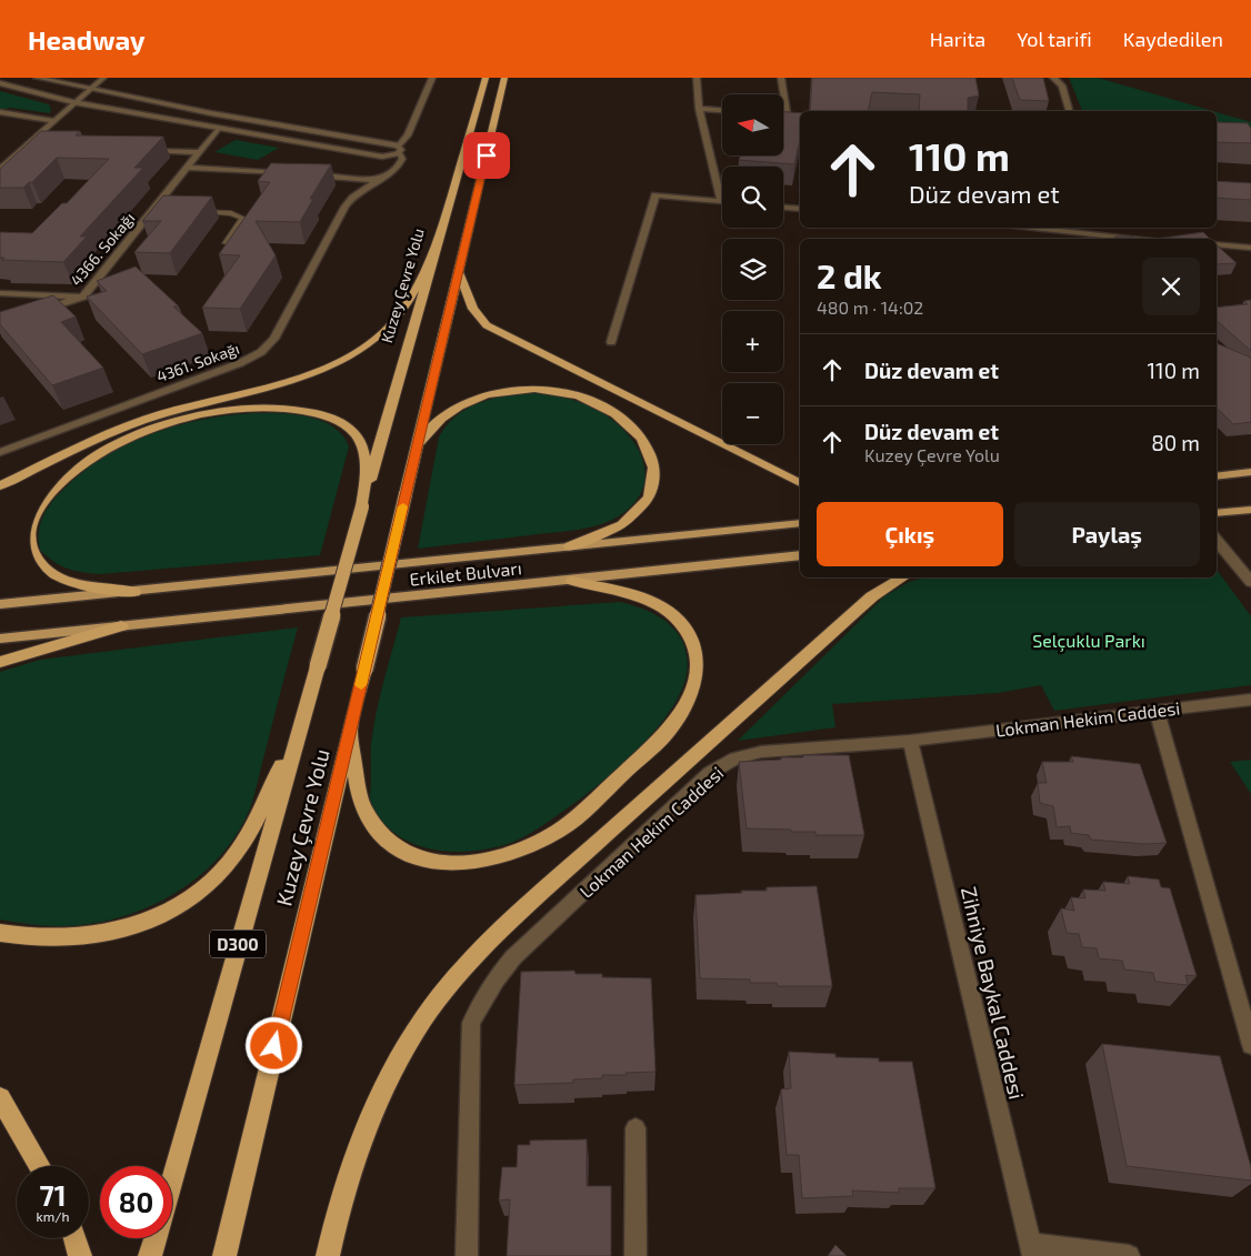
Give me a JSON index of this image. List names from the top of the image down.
{
  "streets": {
    "highway": ["Kuzey Çevre Yolu", "D300"],
    "main road": ["Erkilet Bulvarı"],
    "street": [
      "4366. Sokağı",
      "4361. Sokağı",
      "Lokman Hekim Caddesi",
      "Zihniye Baykal Caddesi"
    ]
  },
  "crossings": [
    ["Lokman Hekim Caddesi", "Zihniye Baykal Caddesi"]
  ],
  "parks": ["Selçuklu Parkı"],
  "north": "left",
  "page": {
    "header": "Headway",
    "nav": ["Harita", "Yol tarifi", "Kaydedilen"],
    "map_buttons": ["+", "−"],
    "turn": ["110 m", "Düz devam et"],
    "heading": ["2 dk", "480 m · 14:02"],
    "list": [
      {
        "name": "Düz devam et",
        "value": "110 m"
      },
      {
        "name": "Düz devam et",
        "note": "Kuzey Çevre Yolu",
        "value": "80 m"
      }
    ],
    "buttons": ["Çıkış", "Paylaş"],
    "speed": "71 km/h",
    "limit": "80"
  }
}
